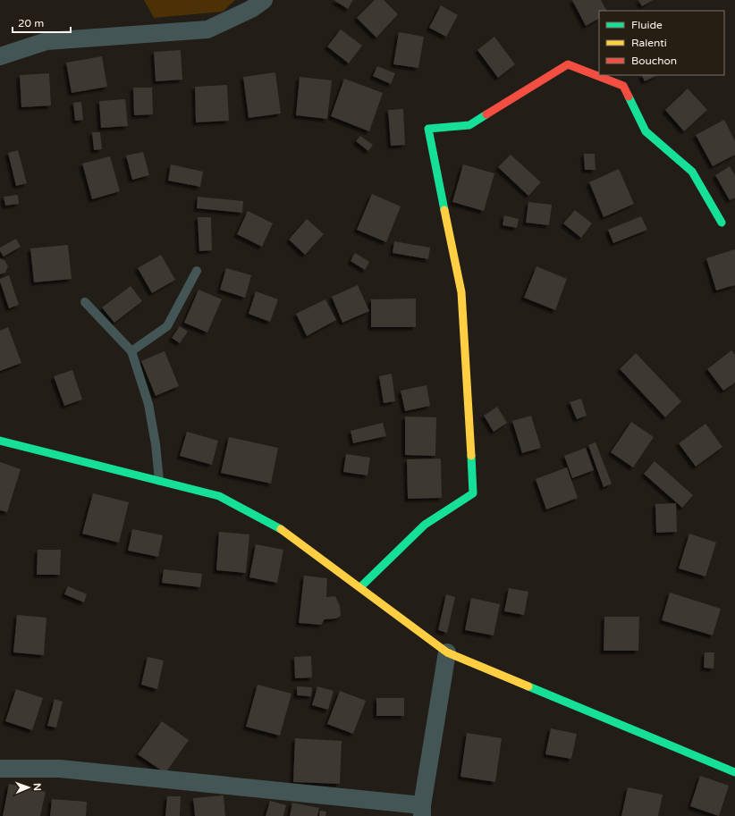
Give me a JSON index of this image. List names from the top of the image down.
{
  "legend": ["Fluide", "Ralenti", "Bouchon"],
  "scale_bar": "20 m",
  "north": "right"
}
